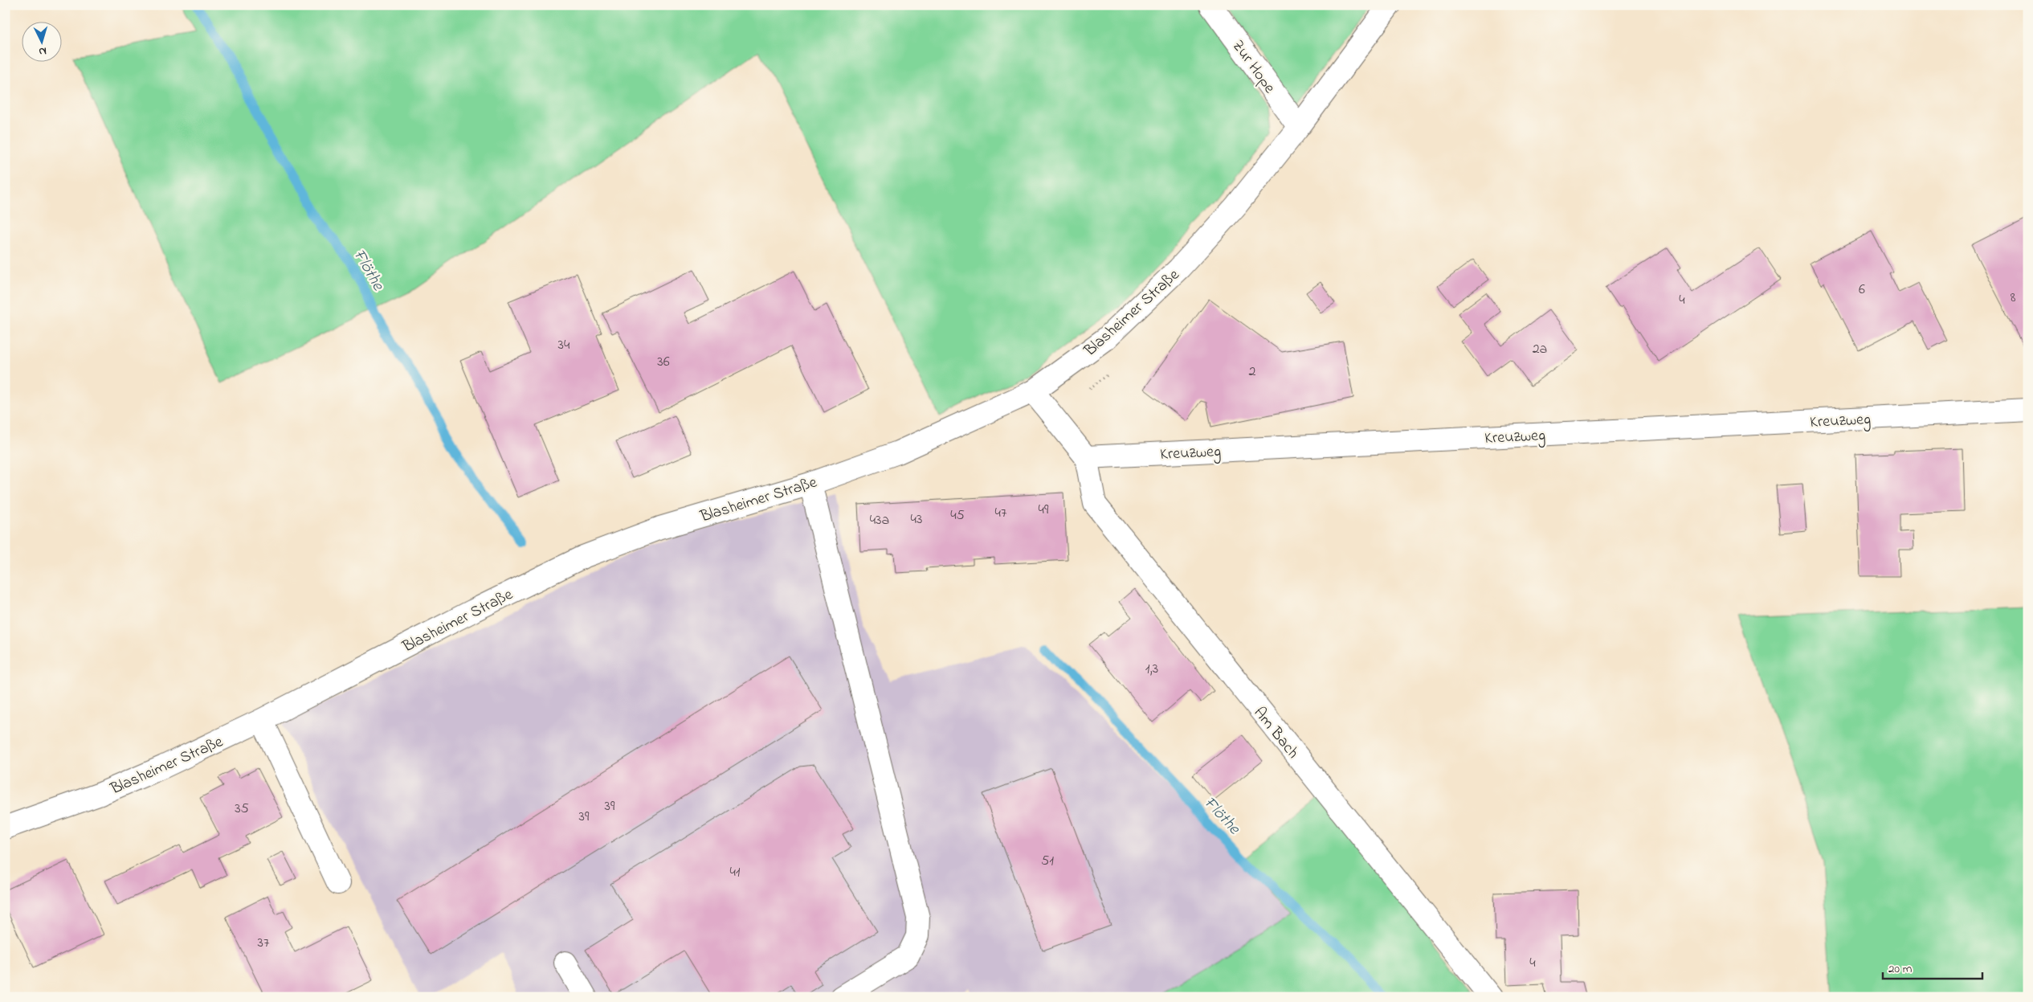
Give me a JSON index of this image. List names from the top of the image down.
{
  "streets": {
    "street": [
      "Zur Hope",
      "Blasheimer Straße",
      "Kreuzweg",
      "Am Bach"
    ]
  },
  "crossings": [
    ["Zur Hope", "Blasheimer Straße"],
    ["Kreuzweg", "Am Bach"]
  ],
  "water": ["Flöthe"],
  "house_numbers": [
    "6",
    "8",
    "4",
    "34",
    "2a",
    "36",
    "2",
    "49",
    "47",
    "45",
    "43",
    "43a",
    "1,3",
    "39",
    "35",
    "39",
    "51",
    "41",
    "37",
    "4"
  ],
  "scale_bar": "20 m",
  "north": "bottom"
}
